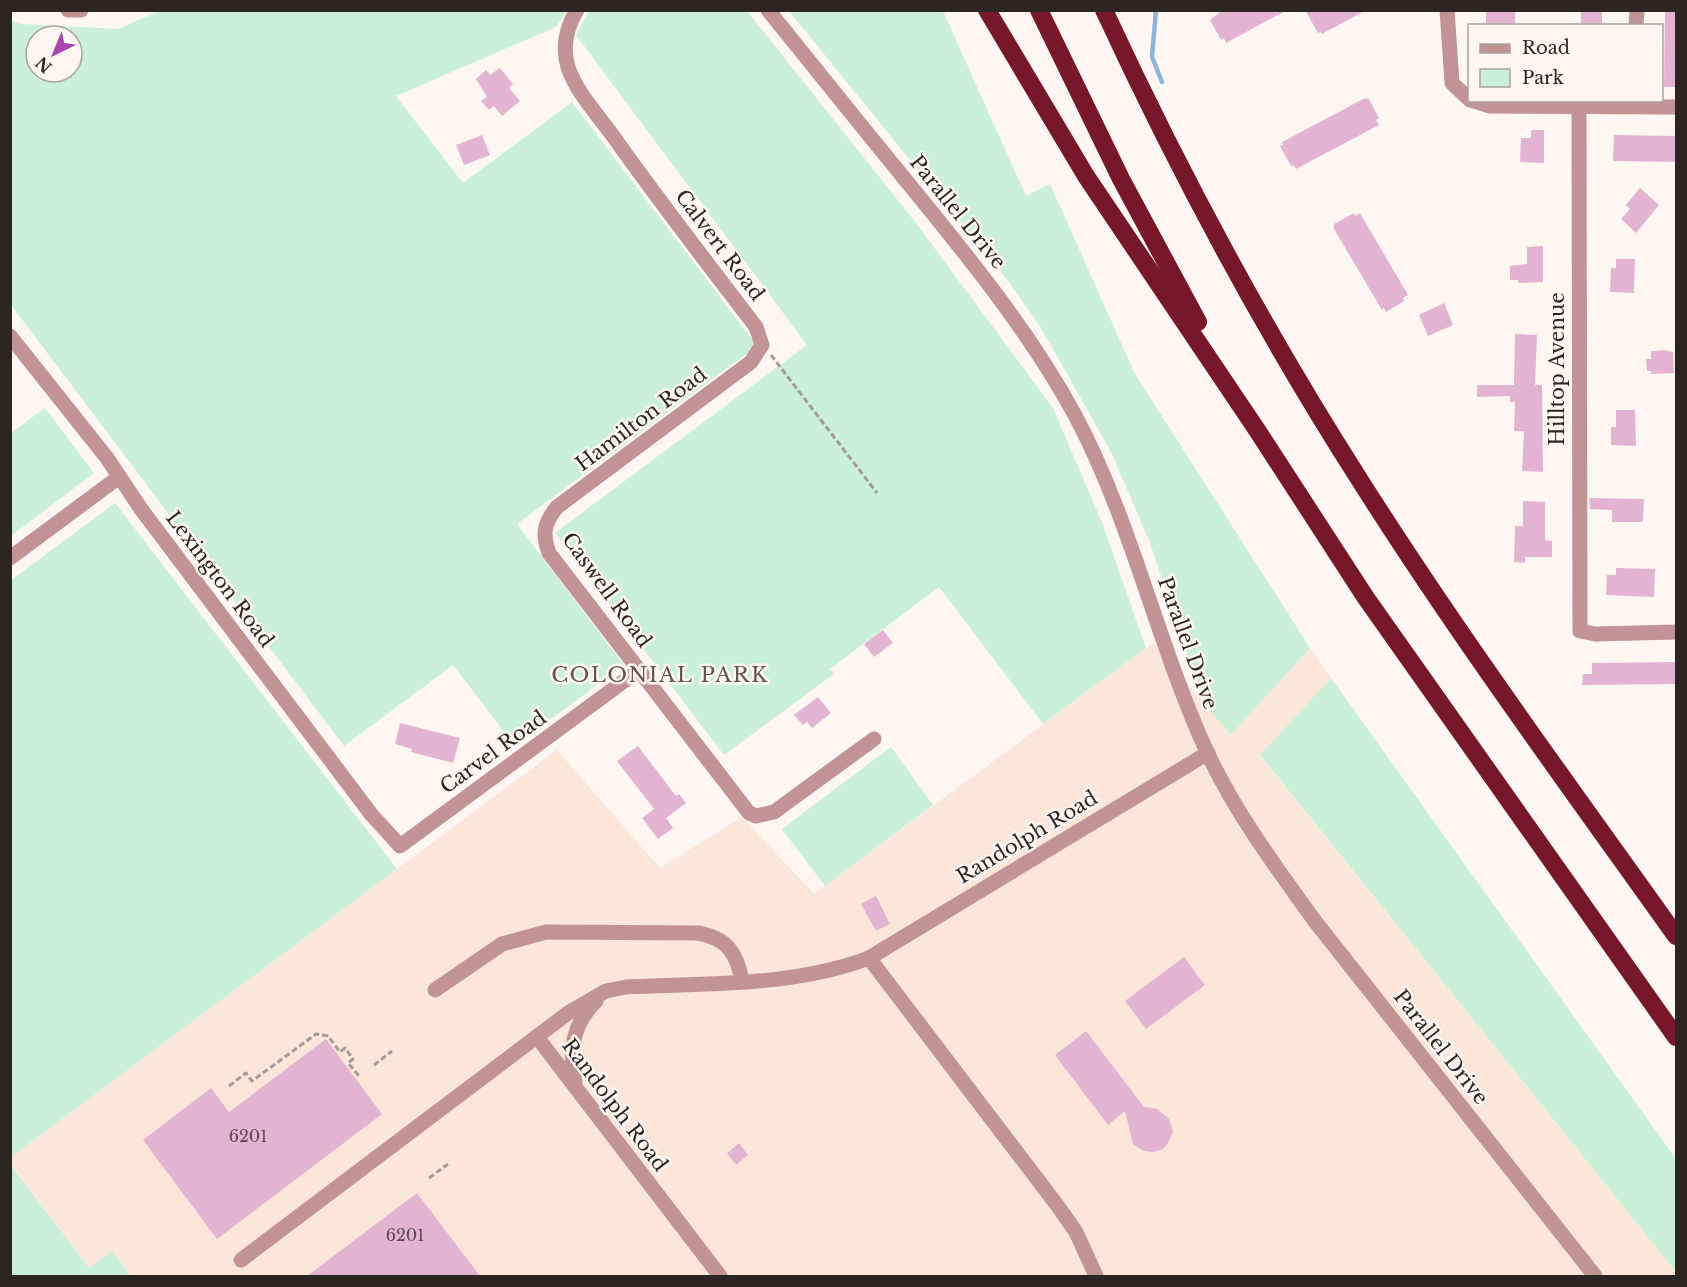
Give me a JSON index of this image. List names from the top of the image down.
{
  "streets": {
    "street": [
      "Parallel Drive",
      "Calvert Road",
      "Hilltop Avenue",
      "Hamilton Road",
      "Lexington Road",
      "Caswell Road",
      "Carvel Road",
      "Randolph Road"
    ]
  },
  "crossings": [
    ["Parallel Drive", "Randolph Road"],
    ["Calvert Road", "Hamilton Road"],
    ["Hamilton Road", "Caswell Road"],
    ["Lexington Road", "Carvel Road"],
    ["Caswell Road", "Carvel Road"]
  ],
  "districts": ["COLONIAL PARK"],
  "house_numbers": ["6201", "6201"],
  "legend": ["Road", "Park"],
  "north": "bottom left"
}
